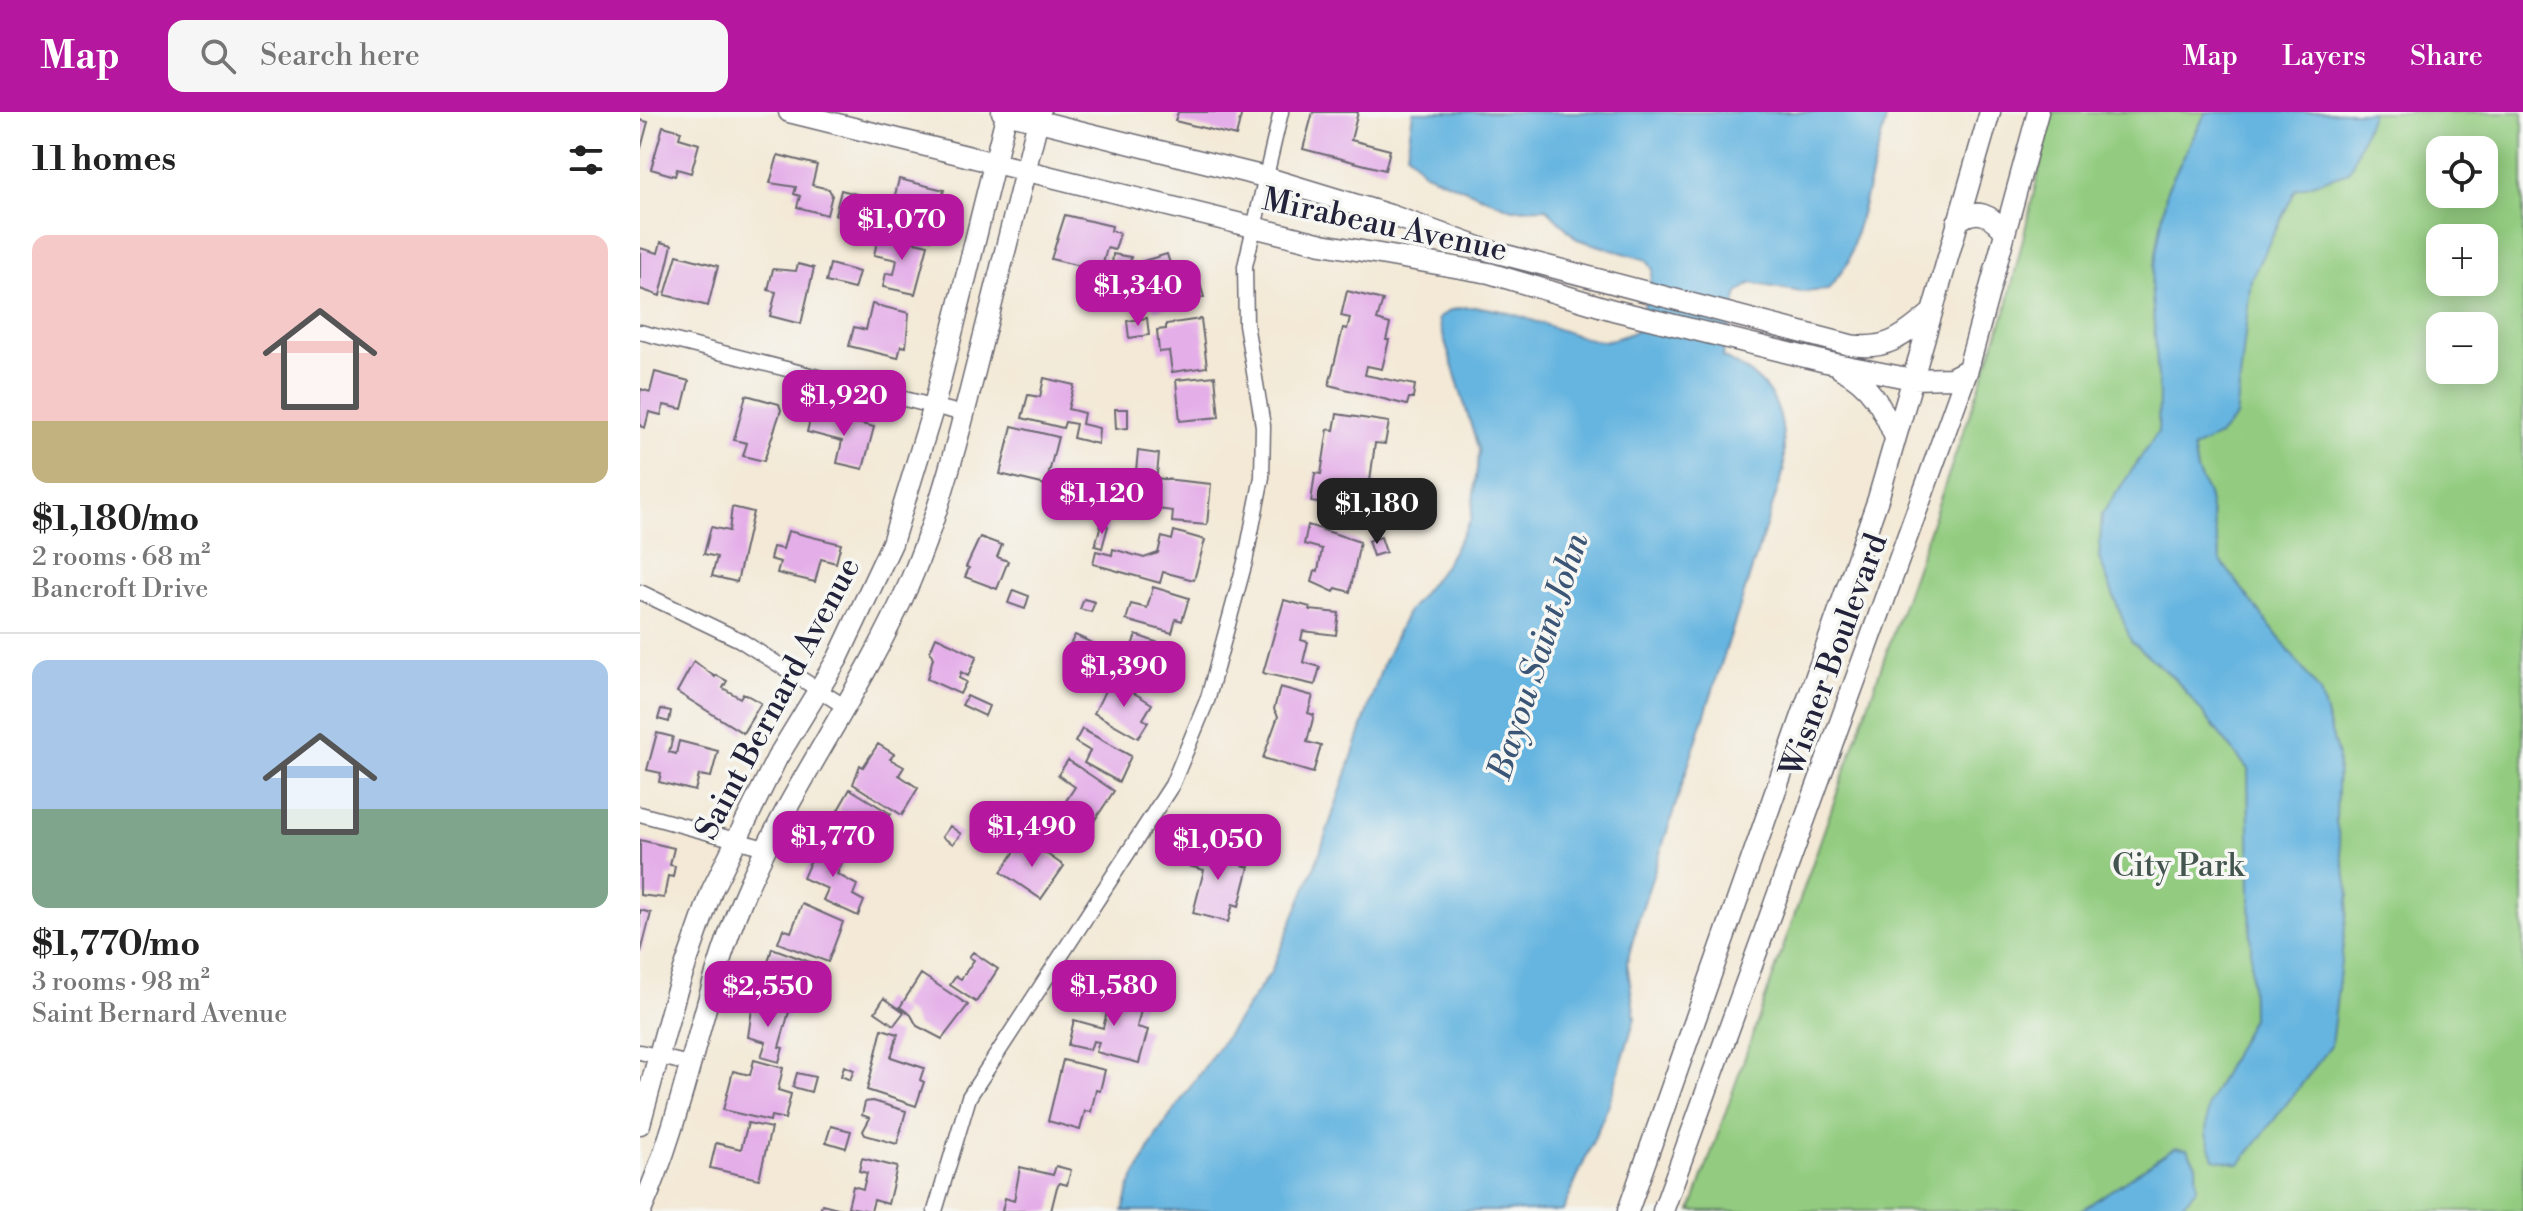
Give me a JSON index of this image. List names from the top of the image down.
{
  "streets": {
    "street": ["Mirabeau Avenue", "Wisner Boulevard", "Saint Bernard Avenue"]
  },
  "crossings": [
    ["Mirabeau Avenue", "Wisner Boulevard"],
    ["Mirabeau Avenue", "Saint Bernard Avenue"]
  ],
  "water": ["Bayou Saint John"],
  "parks": ["City Park"],
  "page": {
    "header": "Map",
    "search": "Search here",
    "nav": ["Map", "Layers", "Share"],
    "heading": "11 homes",
    "map_buttons": ["+", "−"],
    "price": [
      "$1,070",
      "$1,340",
      "$1,920",
      "$1,120",
      "$1,180",
      "$1,390",
      "$1,490",
      "$1,770",
      "$1,050",
      "$1,580",
      "$2,550"
    ],
    "list": [
      {
        "name": "$1,180/mo",
        "note": "2 rooms · 68 m² · Bancroft Drive"
      },
      {
        "name": "$1,770/mo",
        "note": "3 rooms · 98 m² · Saint Bernard Avenue"
      }
    ]
  }
}
